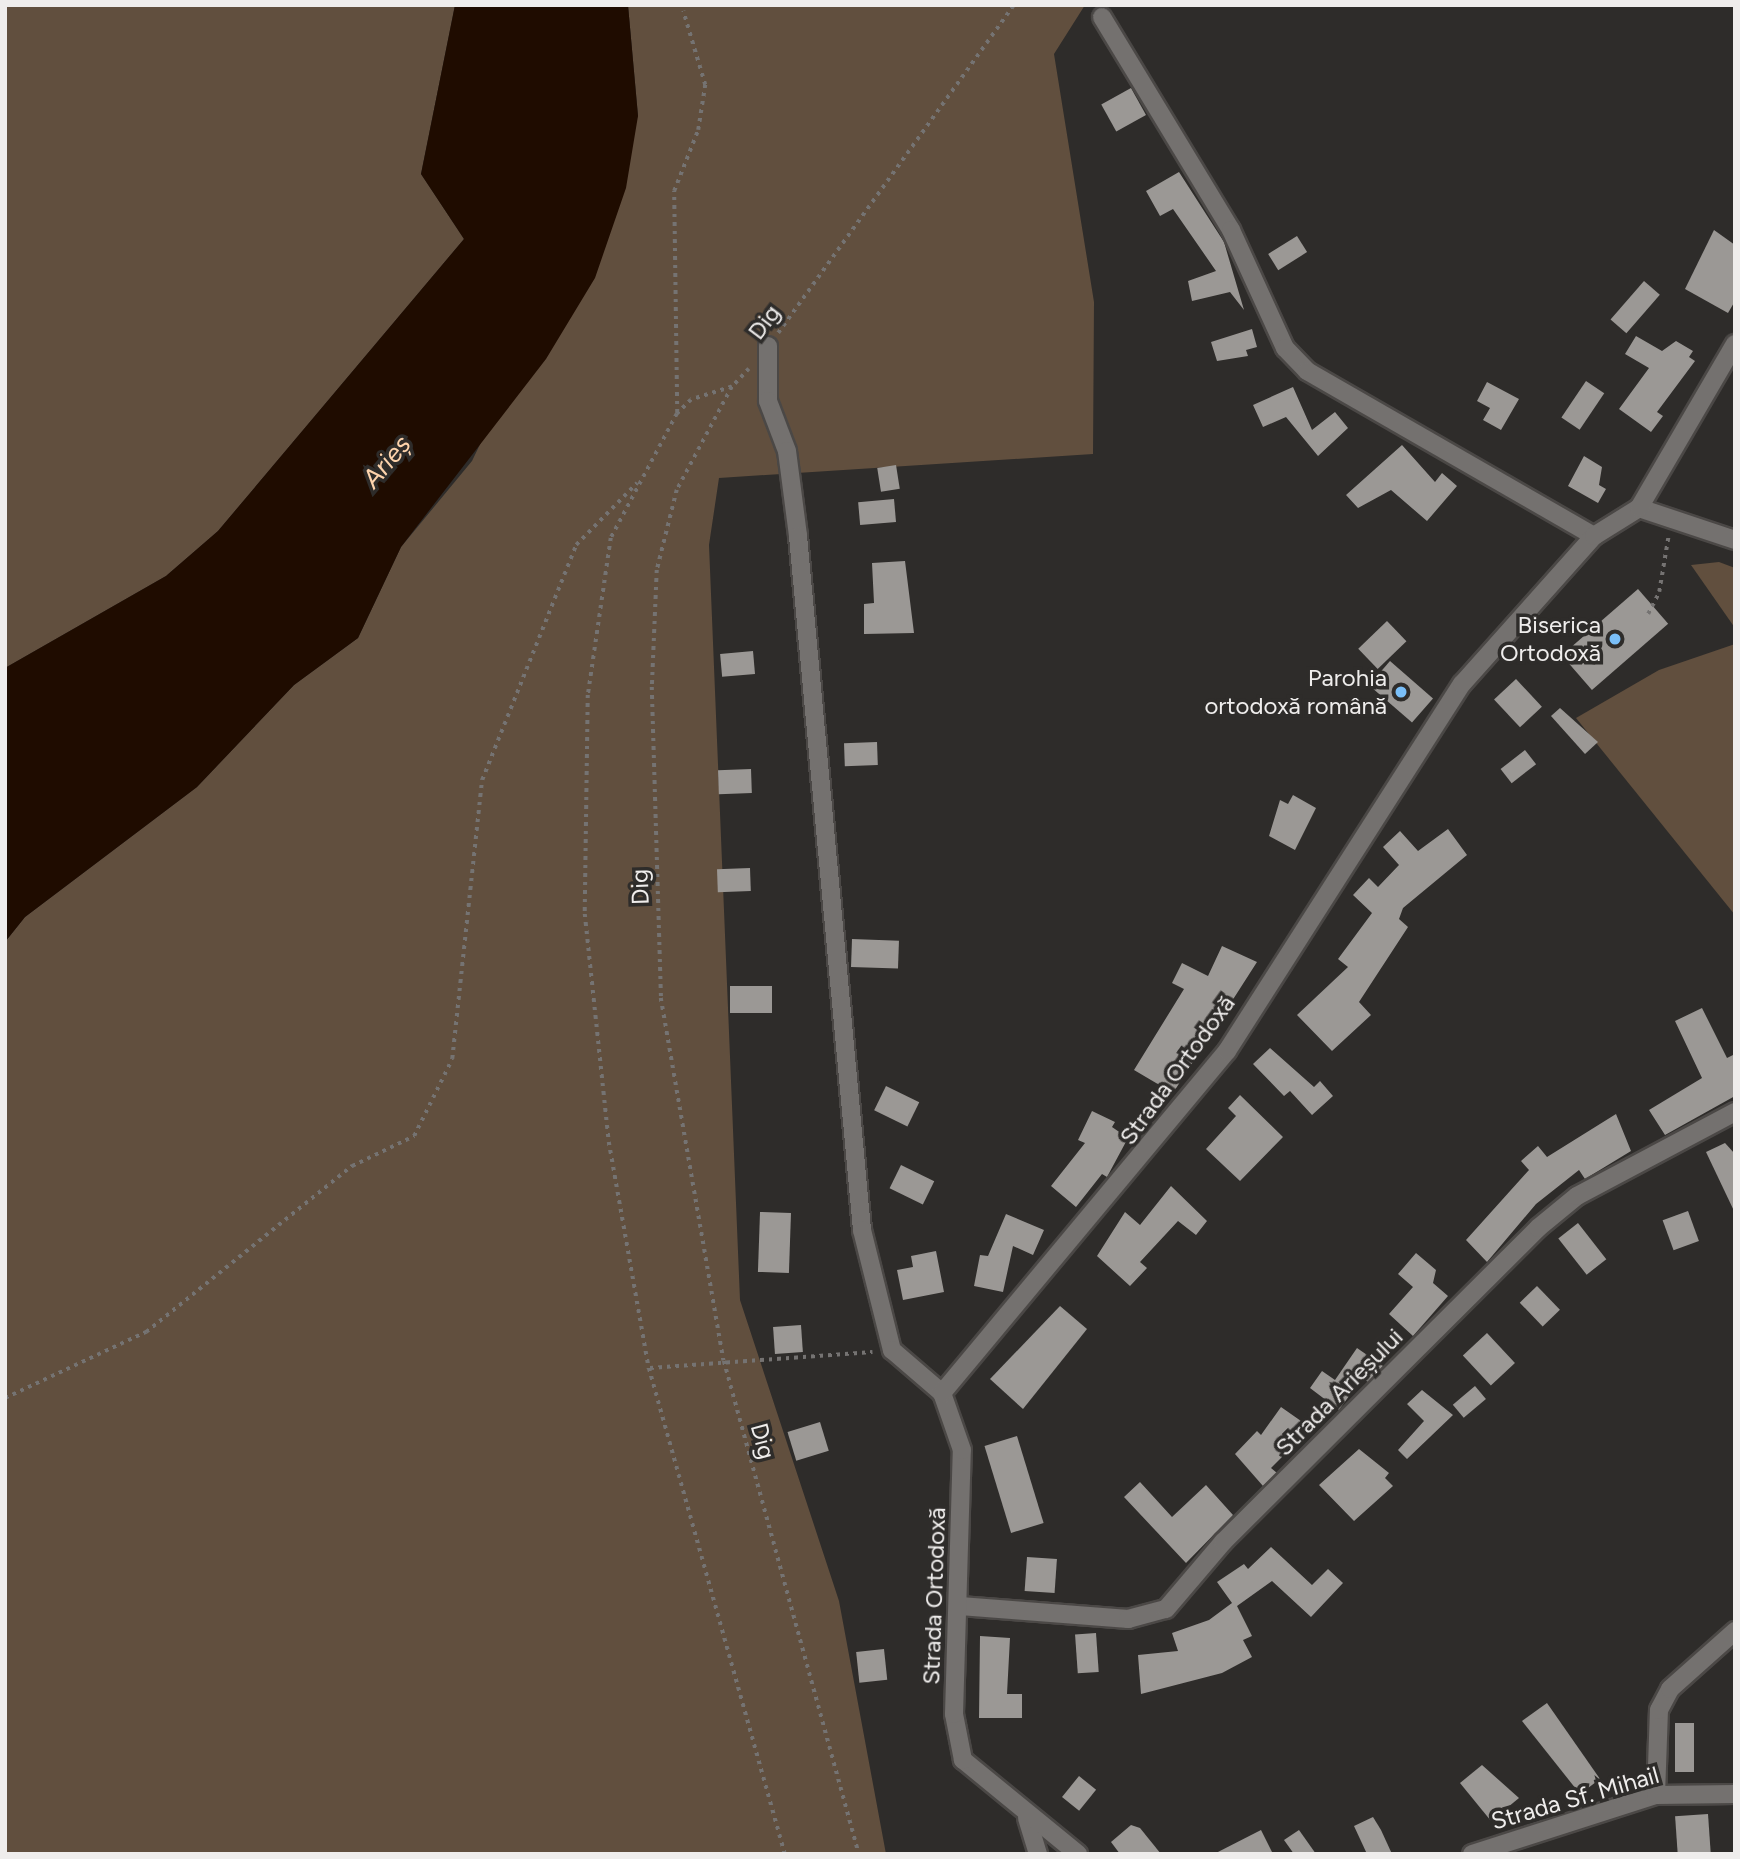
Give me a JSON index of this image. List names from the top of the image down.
{
  "streets": {
    "street": ["Strada Ortodoxă", "Strada Arieșului", "Strada Sf. Mihail"],
    "path": ["Dig"]
  },
  "crossings": [
    ["Strada Ortodoxă", "Strada Arieșului"]
  ],
  "water": ["Arieș"],
  "places": ["Biserica Ortodoxă", "Parohia ortodoxă română"]
}
